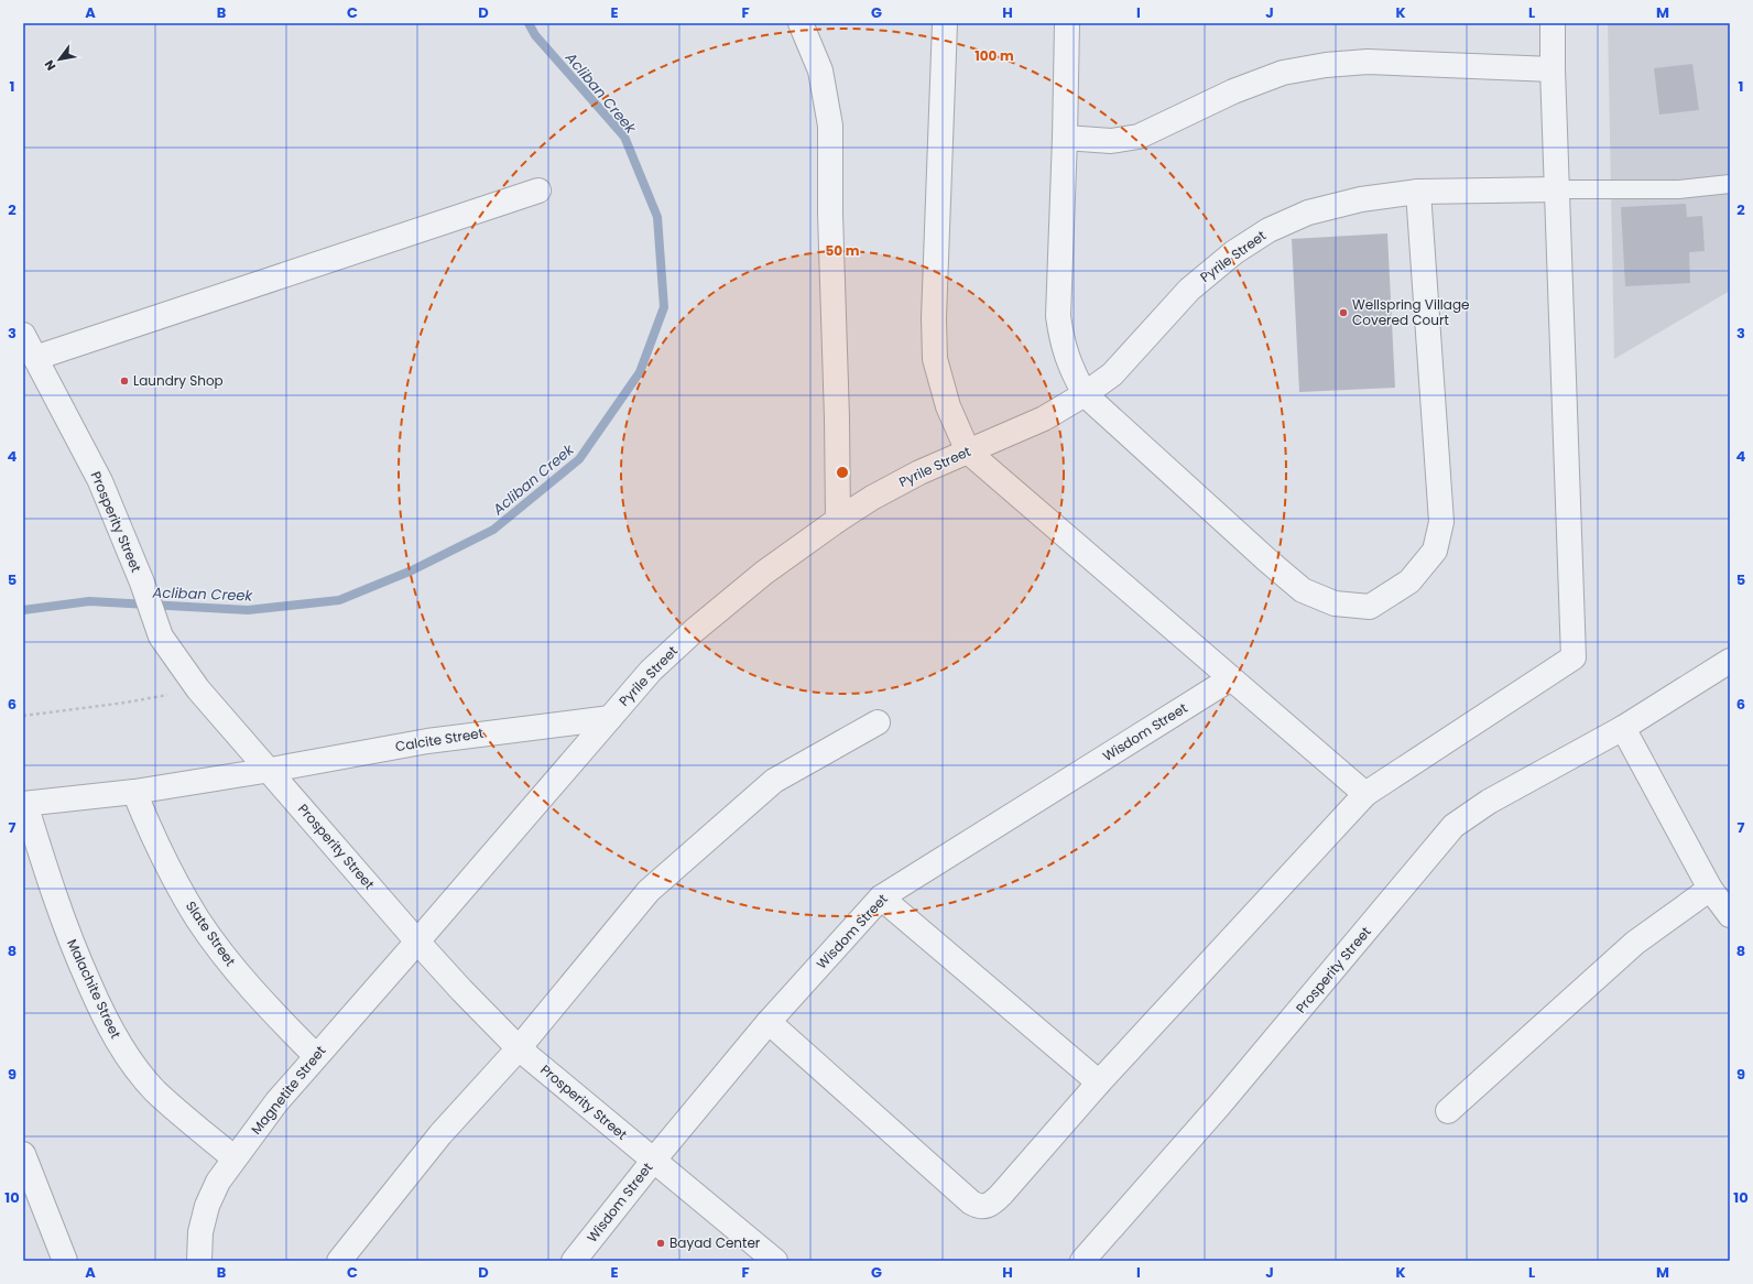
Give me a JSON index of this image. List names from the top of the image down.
{
  "streets": {
    "street": [
      "Pyrile Street",
      "Prosperity Street",
      "Wisdom Street",
      "Calcite Street",
      "Slate Street",
      "Malachite Street",
      "Magnetite Street"
    ]
  },
  "crossings": [
    ["Pyrile Street", "Prosperity Street"],
    ["Pyrile Street", "Calcite Street"],
    ["Pyrile Street", "Magnetite Street"],
    ["Prosperity Street", "Wisdom Street"],
    ["Prosperity Street", "Calcite Street"],
    ["Prosperity Street", "Magnetite Street"],
    ["Calcite Street", "Slate Street"],
    ["Calcite Street", "Malachite Street"],
    ["Slate Street", "Magnetite Street"],
    ["Malachite Street", "Magnetite Street"]
  ],
  "water": ["Acliban Creek"],
  "places": ["Wellspring Village Covered Court", "Laundry Shop", "Bayad Center"],
  "north": "bottom left",
  "grid": {
    "columns": [
      "A",
      "B",
      "C",
      "D",
      "E",
      "F",
      "G",
      "H",
      "I",
      "J",
      "K",
      "L",
      "M"
    ],
    "rows": [
      "1",
      "2",
      "3",
      "4",
      "5",
      "6",
      "7",
      "8",
      "9",
      "10"
    ]
  },
  "rings": ["100 m", "50 m"]
}
